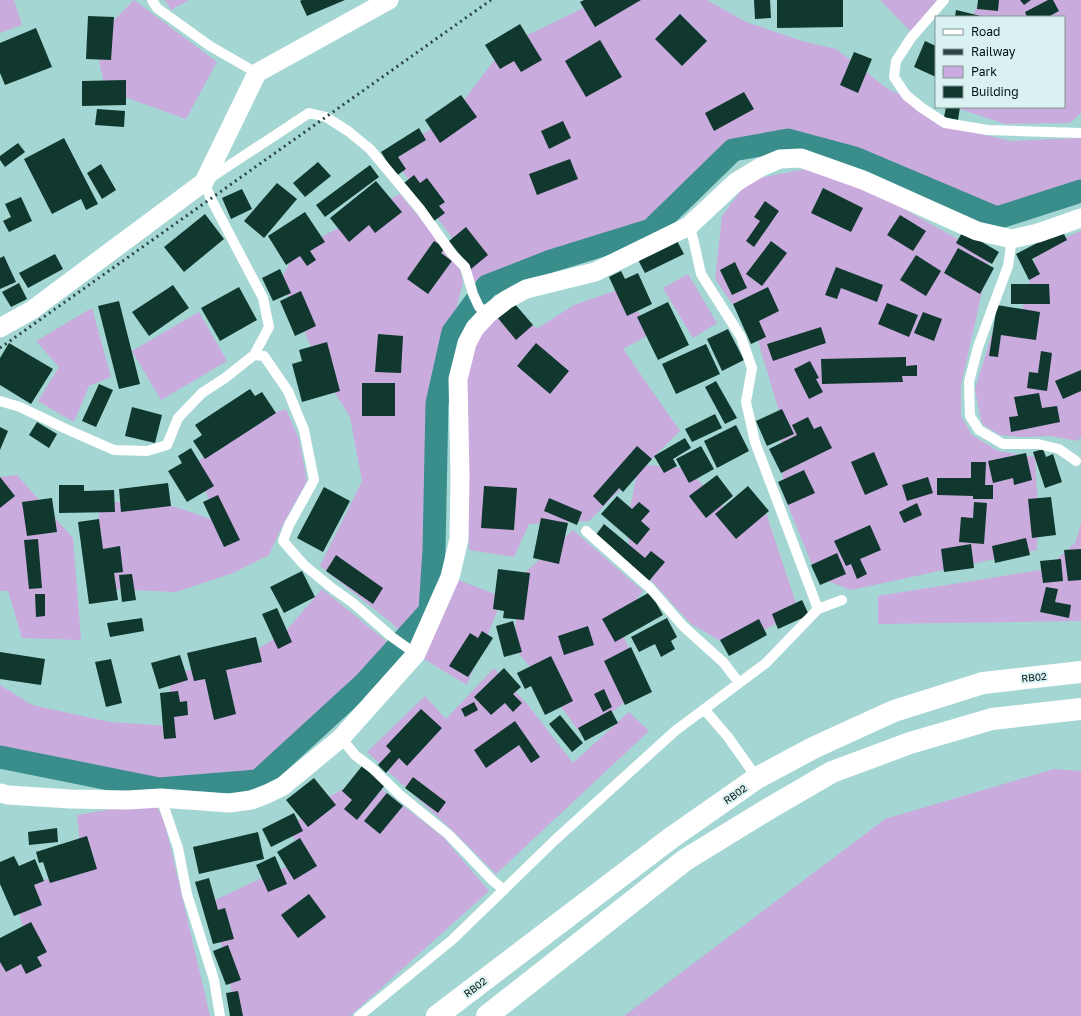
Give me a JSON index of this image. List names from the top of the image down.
{
  "streets": {
    "highway": ["RB02"]
  },
  "legend": [
    "Road",
    "Railway",
    "Park",
    "Building"
  ]
}
